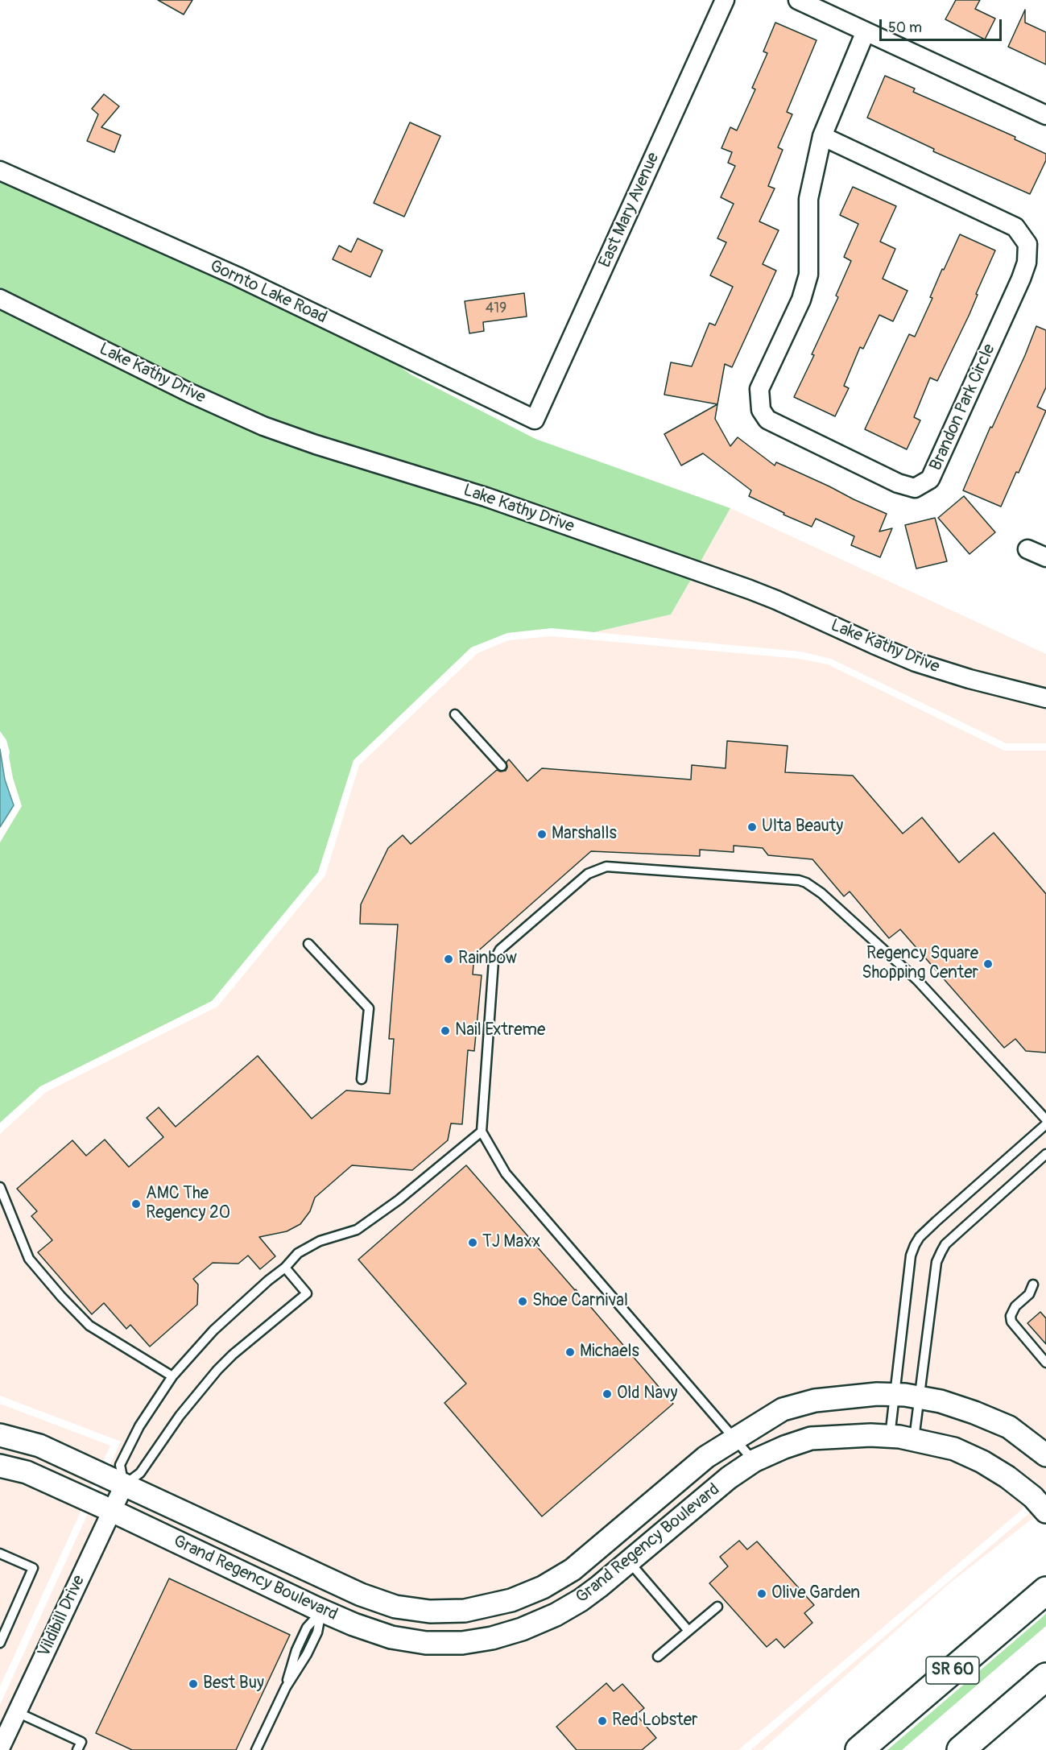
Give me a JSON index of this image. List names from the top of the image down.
{
  "streets": {
    "highway": ["SR 60"],
    "street": [
      "East Mary Avenue",
      "Gornto Lake Road",
      "Lake Kathy Drive",
      "Brandon Park Circle",
      "Grand Regency Boulevard",
      "Vildibill Drive"
    ]
  },
  "crossings": [
    ["East Mary Avenue", "Gornto Lake Road"],
    ["Grand Regency Boulevard", "Vildibill Drive"]
  ],
  "places": [
    "Ulta Beauty",
    "Marshalls",
    "Rainbow",
    "Regency Square Shopping Center",
    "Nail Extreme",
    "AMC The Regency 20",
    "TJ Maxx",
    "Shoe Carnival",
    "Michaels",
    "Old Navy",
    "Olive Garden",
    "Best Buy",
    "Red Lobster"
  ],
  "house_numbers": ["419"],
  "scale_bar": "50 m"
}
